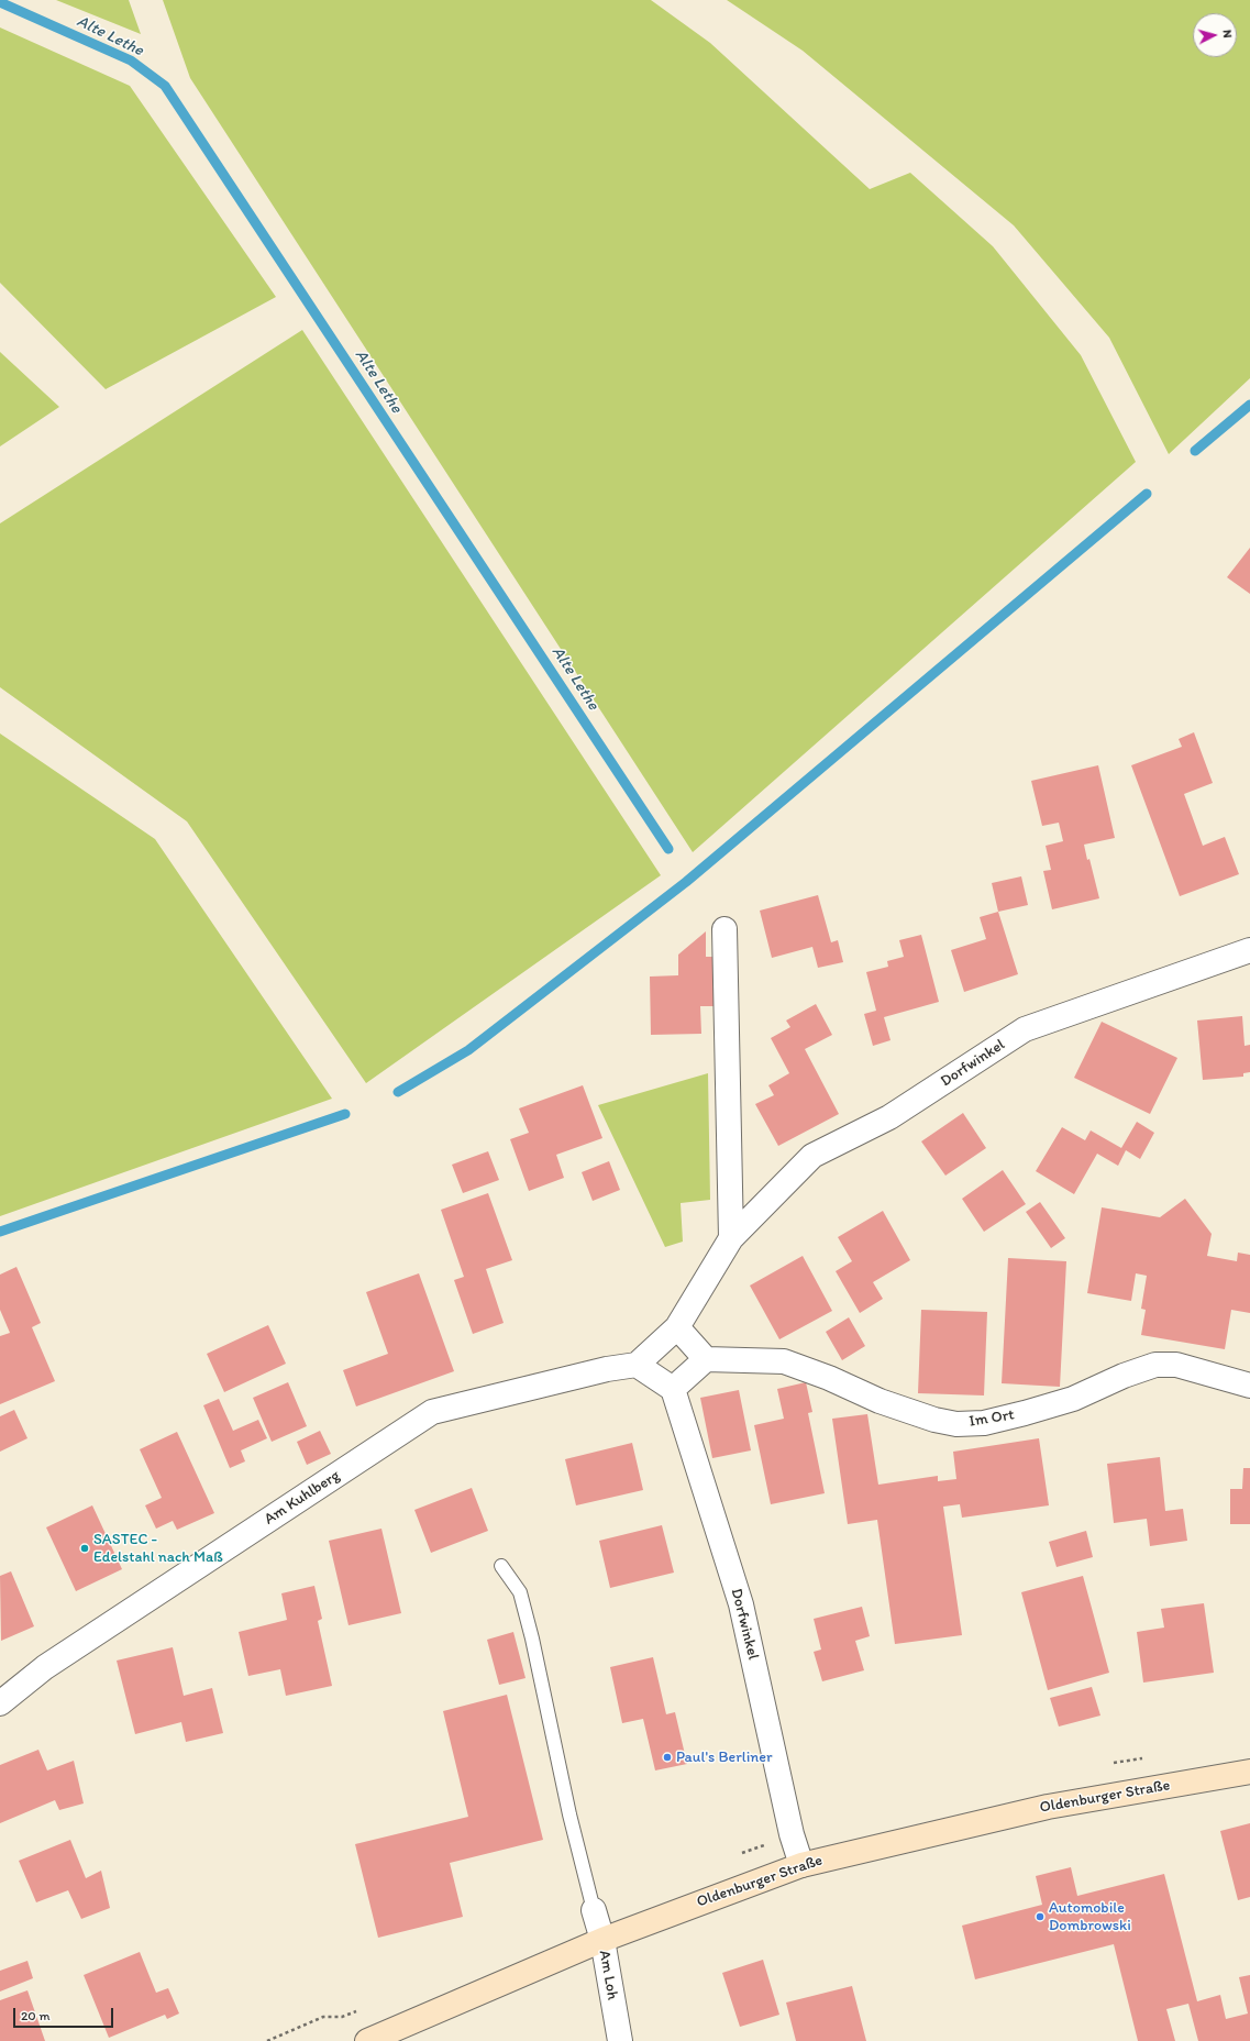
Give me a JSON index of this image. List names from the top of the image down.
{
  "streets": {
    "main road": ["Oldenburger Straße"],
    "street": [
      "Dorfwinkel",
      "Im Ort",
      "Am Kuhlberg",
      "Am Loh"
    ]
  },
  "crossings": [
    ["Dorfwinkel", "Am Kuhlberg"],
    ["Dorfwinkel", "Oldenburger Straße"],
    ["Oldenburger Straße", "Am Loh"]
  ],
  "water": ["Alte Lethe"],
  "places": ["SASTEC - Edelstahl nach Maß", "Paul's Berliner", "Automobile Dombrowski"],
  "scale_bar": "20 m",
  "north": "right"
}
